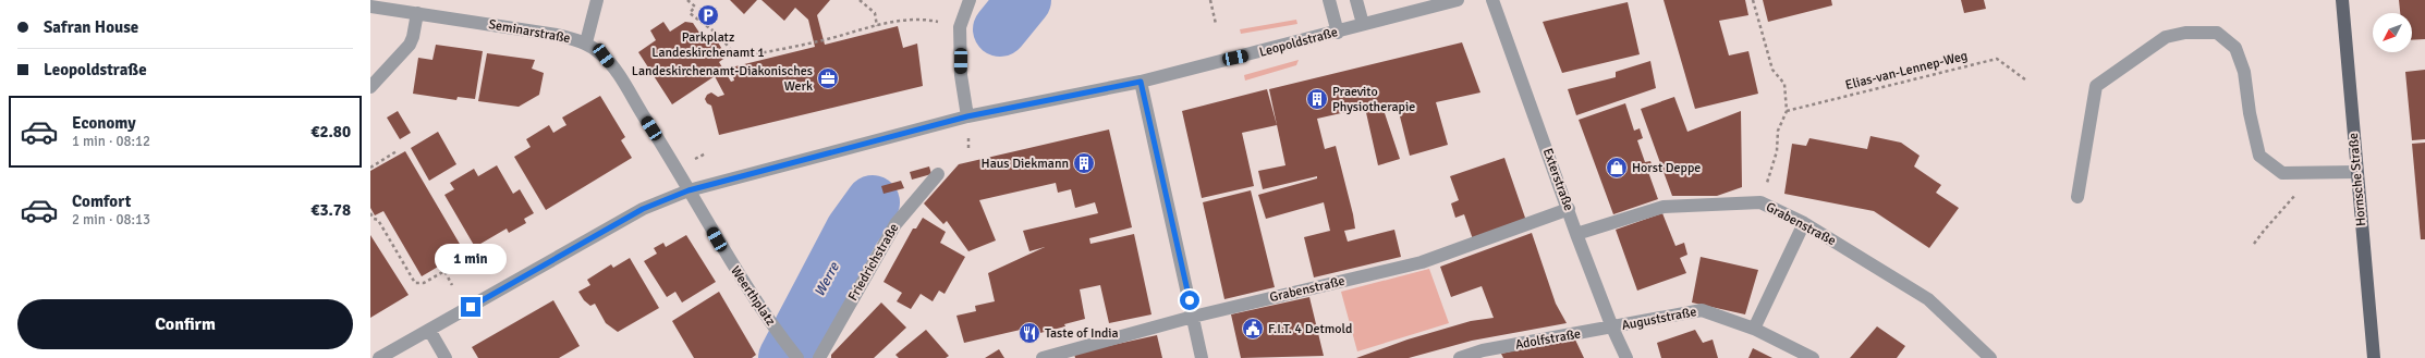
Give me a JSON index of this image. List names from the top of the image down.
{
  "streets": {
    "main road": ["Hornsche Straße"],
    "street": [
      "Seminarstraße",
      "Leopoldstraße",
      "Exterstraße",
      "Grabenstraße",
      "Friedrichstraße",
      "Weerthplatz",
      "Auguststraße",
      "Adolfstraße"
    ],
    "path": ["Elias-van-Lennep-Weg"]
  },
  "crossings": [
    ["Seminarstraße", "Leopoldstraße"],
    ["Seminarstraße", "Weerthplatz"],
    ["Leopoldstraße", "Weerthplatz"],
    ["Exterstraße", "Grabenstraße"],
    ["Exterstraße", "Auguststraße"],
    ["Exterstraße", "Adolfstraße"],
    ["Auguststraße", "Adolfstraße"]
  ],
  "water": ["Werre"],
  "places": {
    "parking": ["Parkplatz Landeskirchenamt 1"],
    "office": ["Landeskirchenamt-Diakonisches Werk"],
    "building": ["Praevito Physiotherapie", "Haus Diekmann"],
    "shop": ["Horst Deppe"],
    "public building": ["F.I.T. 4 Detmold"],
    "restaurant": ["Taste of India"]
  },
  "north": "bottom left",
  "page": {
    "banner": ["Safran House", "Leopoldstraße"],
    "list": [
      {
        "name": "Economy",
        "note": "1 min · 08:12",
        "value": "€2.80"
      },
      {
        "name": "Comfort",
        "note": "2 min · 08:13",
        "value": "€3.78"
      }
    ],
    "bubble": "1 min",
    "buttons": "Confirm"
  }
}
